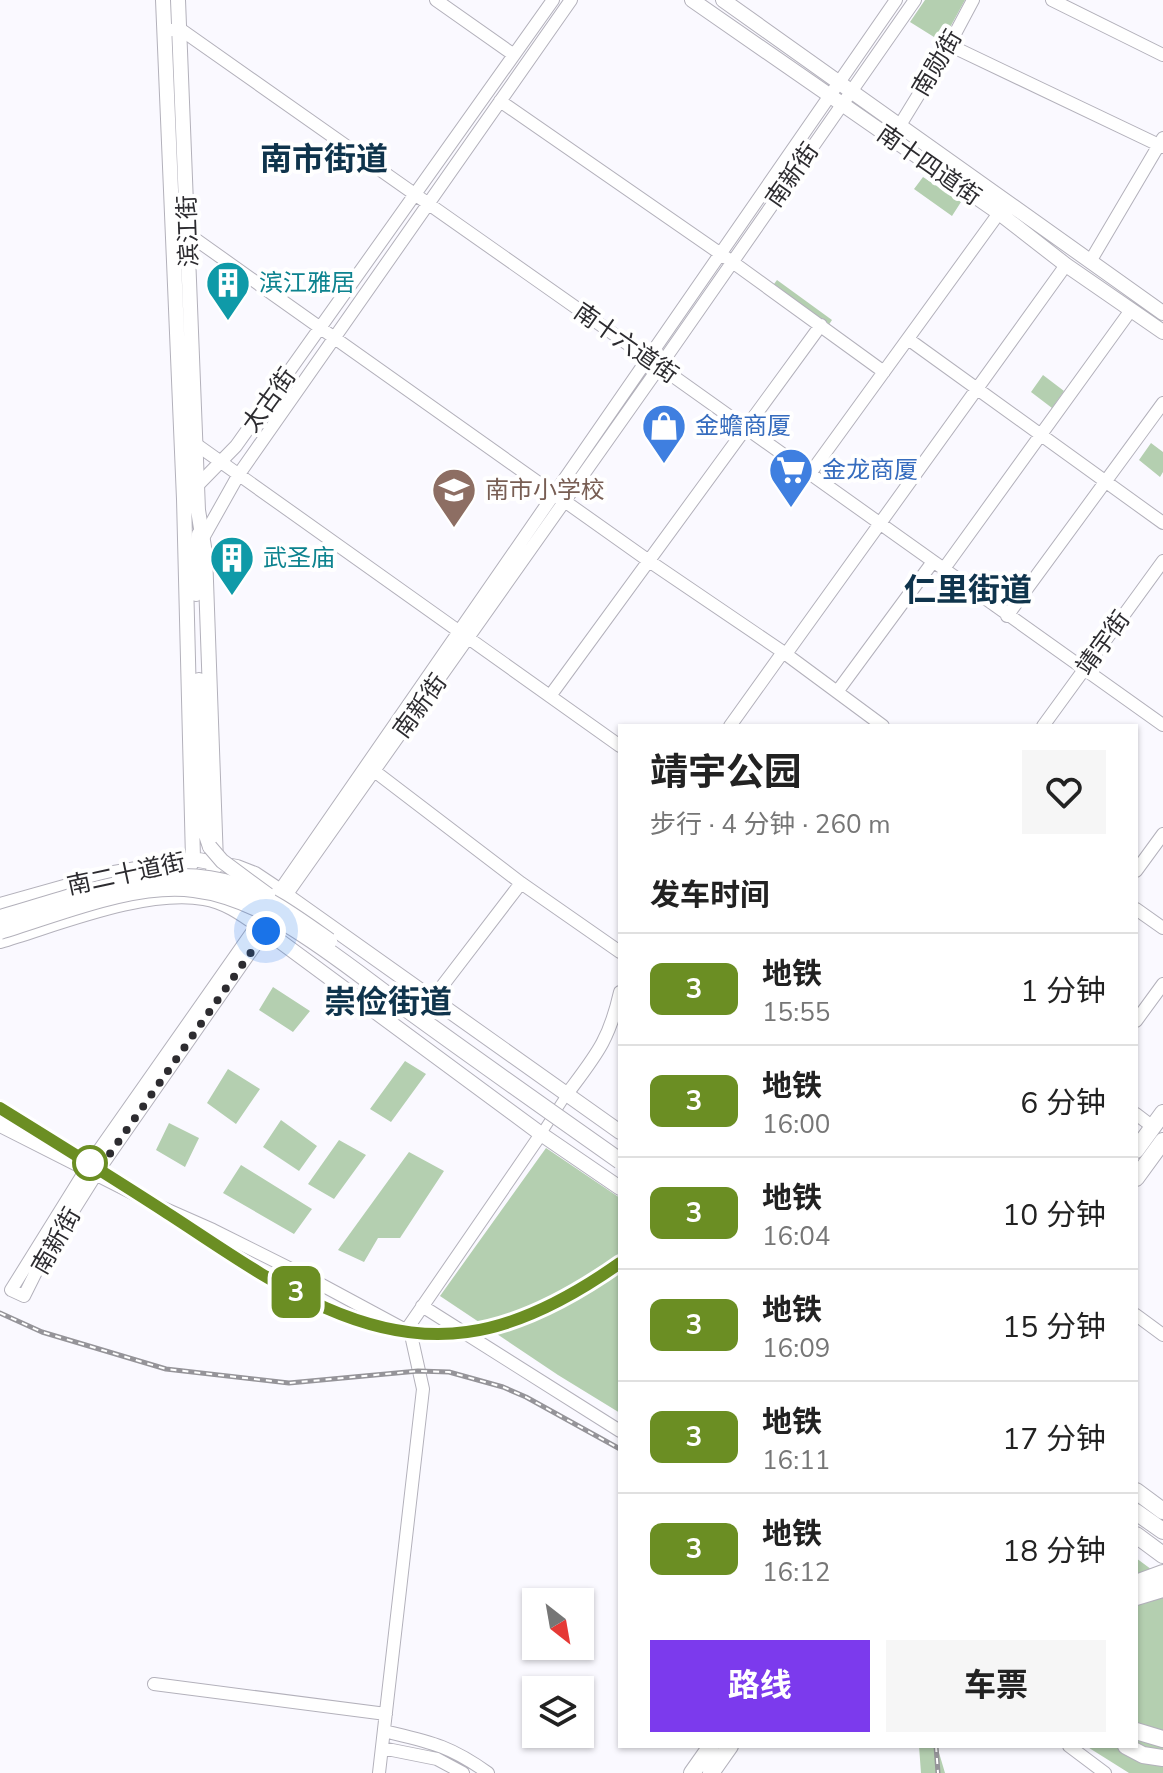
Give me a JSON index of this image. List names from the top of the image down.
{
  "streets": {
    "main road": ["南十四道街", "滨江街", "南二十道街"],
    "street": [
      "南勋街",
      "南新街",
      "南十六道街",
      "太古街",
      "靖宇街"
    ]
  },
  "crossings": [
    ["南十四道街", "南新街"],
    ["南新街", "南十六道街"],
    ["南新街", "南二十道街"],
    ["滨江街", "南十六道街"],
    ["滨江街", "太古街"],
    ["南十六道街", "太古街"],
    ["南十六道街", "靖宇街"]
  ],
  "districts": ["南市街道", "仁里街道", "崇俭街道"],
  "places": {
    "building": ["滨江雅居", "武圣庙"],
    "shop": ["金蟾商厦"],
    "supermarket": ["金龙商厦"],
    "school or university": ["南市小学校"]
  },
  "lines": ["metro line 3"],
  "north": "bottom right",
  "page": {
    "on_map": "3",
    "heading": [
      ["靖宇公园", "步行 · 4 分钟 · 260 m"],
      "发车时间"
    ],
    "list": [
      {
        "mark": "3",
        "name": "地铁",
        "note": "15:55",
        "value": "1 分钟"
      },
      {
        "mark": "3",
        "name": "地铁",
        "note": "16:00",
        "value": "6 分钟"
      },
      {
        "mark": "3",
        "name": "地铁",
        "note": "16:04",
        "value": "10 分钟"
      },
      {
        "mark": "3",
        "name": "地铁",
        "note": "16:09",
        "value": "15 分钟"
      },
      {
        "mark": "3",
        "name": "地铁",
        "note": "16:11",
        "value": "17 分钟"
      },
      {
        "mark": "3",
        "name": "地铁",
        "note": "16:12",
        "value": "18 分钟"
      }
    ],
    "buttons": ["路线", "车票"]
  }
}
